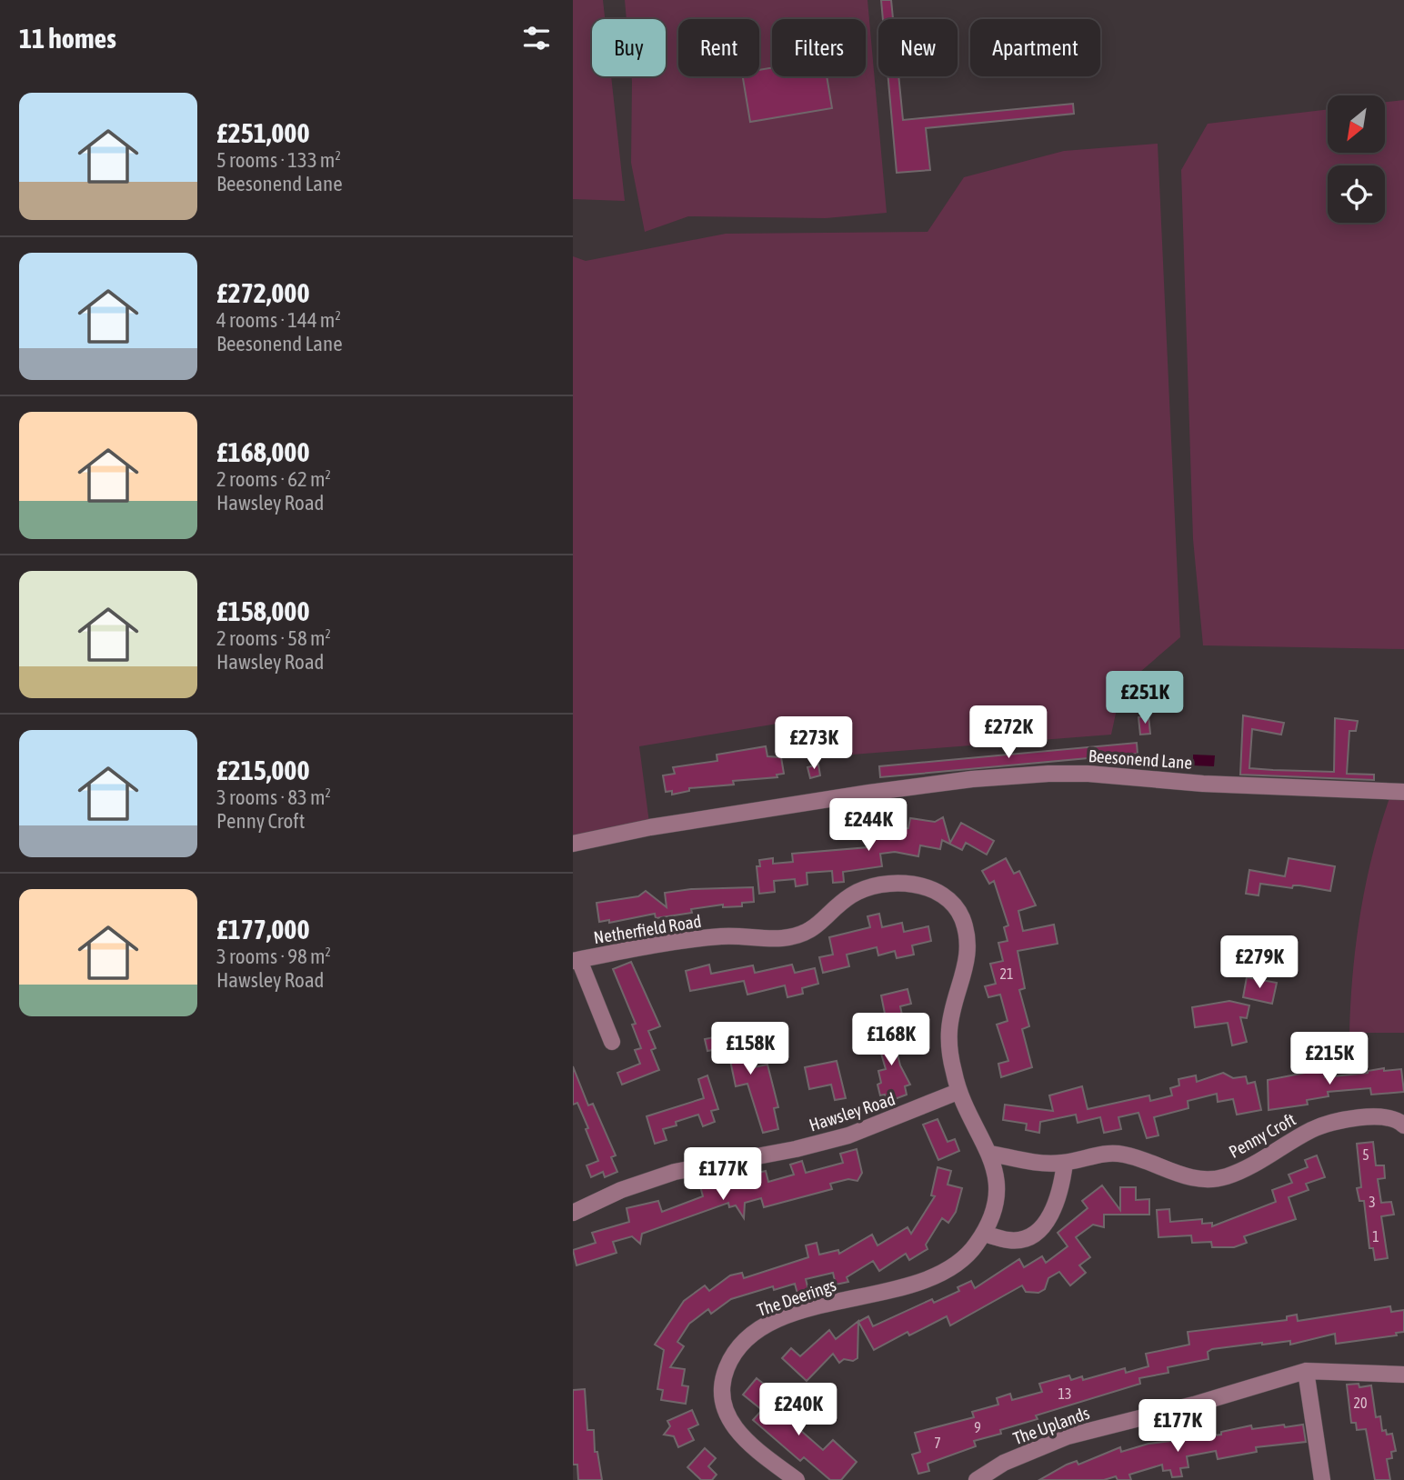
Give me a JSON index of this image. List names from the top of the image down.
{
  "streets": {
    "street": [
      "Beesonend Lane",
      "Netherfield Road",
      "Hawsley Road",
      "Penny Croft",
      "The Deerings",
      "The Uplands"
    ]
  },
  "crossings": [
    ["Netherfield Road", "The Deerings"],
    ["Hawsley Road", "The Deerings"]
  ],
  "house_numbers": [
    "21",
    "5",
    "3",
    "1",
    "13",
    "20",
    "9",
    "7"
  ],
  "north": "bottom left",
  "page": {
    "heading": "11 homes",
    "chip": [
      "Buy",
      "Rent",
      "Filters",
      "New",
      "Apartment"
    ],
    "list": [
      {
        "name": "£251,000",
        "note": "5 rooms · 133 m² · Beesonend Lane"
      },
      {
        "name": "£272,000",
        "note": "4 rooms · 144 m² · Beesonend Lane"
      },
      {
        "name": "£168,000",
        "note": "2 rooms · 62 m² · Hawsley Road"
      },
      {
        "name": "£158,000",
        "note": "2 rooms · 58 m² · Hawsley Road"
      },
      {
        "name": "£215,000",
        "note": "3 rooms · 83 m² · Penny Croft"
      },
      {
        "name": "£177,000",
        "note": "3 rooms · 98 m² · Hawsley Road"
      }
    ],
    "price": [
      "£251K",
      "£272K",
      "£273K",
      "£244K",
      "£279K",
      "£168K",
      "£158K",
      "£215K",
      "£177K",
      "£240K",
      "£177K"
    ]
  }
}
